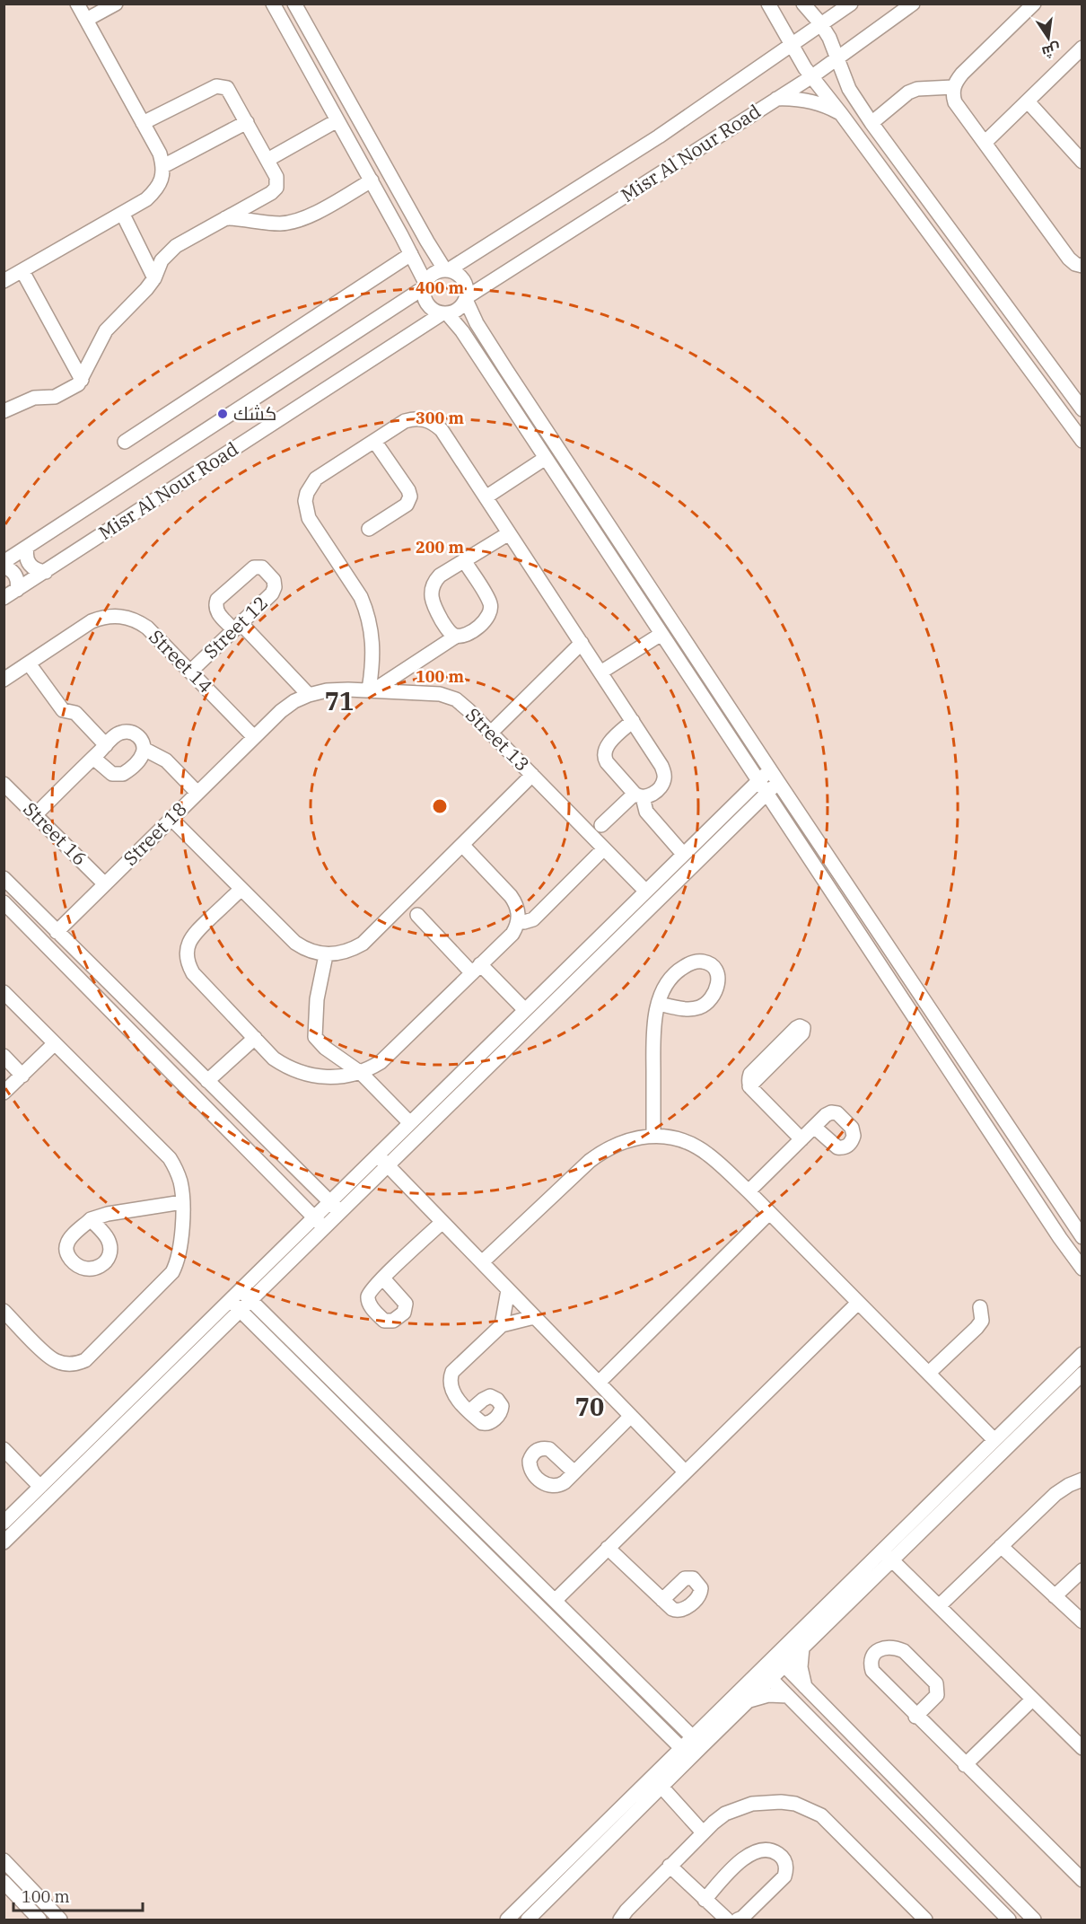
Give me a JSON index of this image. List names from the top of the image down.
{
  "streets": {
    "street": [
      "Misr Al Nour Road",
      "Street 12",
      "Street 14",
      "Street 13",
      "Street 16",
      "Street 18"
    ]
  },
  "crossings": [
    ["Street 12", "Street 14"],
    ["Street 14", "Street 13"],
    ["Street 14", "Street 18"],
    ["Street 13", "Street 18"],
    ["Street 16", "Street 18"]
  ],
  "districts": ["71", "70"],
  "places": ["كشك"],
  "scale_bar": "100 m",
  "north": "bottom",
  "rings": [
    "400 m",
    "300 m",
    "200 m",
    "100 m"
  ]
}
